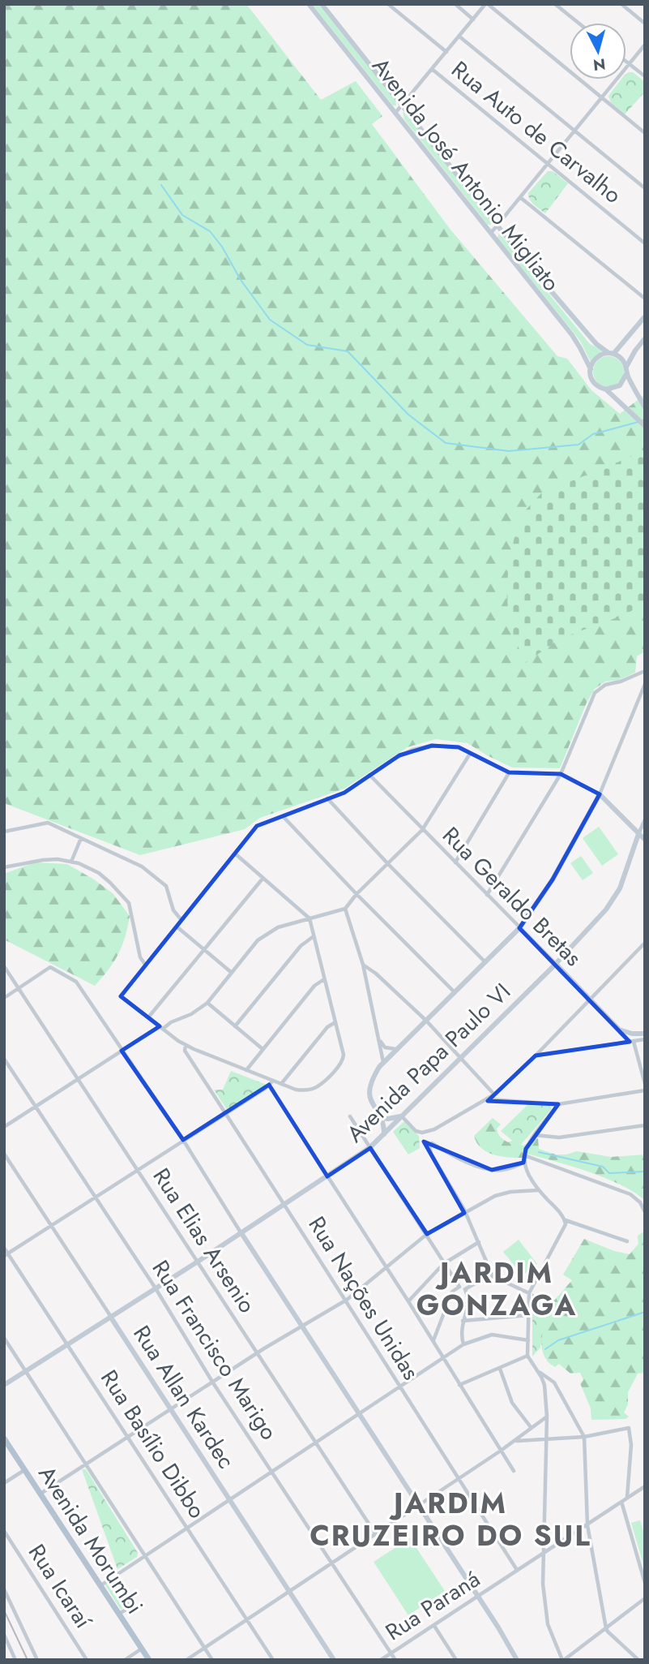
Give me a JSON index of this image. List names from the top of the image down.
{
  "streets": {
    "main road": [
      "Avenida José Antonio Migliato",
      "Rua Geraldo Bretas",
      "Avenida Papa Paulo VI",
      "Rua Allan Kardec",
      "Avenida Morumbi"
    ],
    "street": [
      "Rua Auto de Carvalho",
      "Rua Elias Arsenio",
      "Rua Nações Unidas",
      "Rua Francisco Marigo",
      "Rua Basílio Dibbo",
      "Rua Icaraí",
      "Rua Paraná"
    ]
  },
  "crossings": [
    ["Rua Geraldo Bretas", "Avenida Papa Paulo VI"],
    ["Avenida Papa Paulo VI", "Rua Elias Arsenio"],
    ["Avenida Papa Paulo VI", "Rua Nações Unidas"],
    ["Avenida Papa Paulo VI", "Rua Francisco Marigo"],
    ["Avenida Papa Paulo VI", "Rua Allan Kardec"],
    ["Avenida Papa Paulo VI", "Rua Basílio Dibbo"],
    ["Rua Nações Unidas", "Rua Paraná"],
    ["Rua Francisco Marigo", "Rua Paraná"]
  ],
  "districts": ["JARDIM GONZAGA", "JARDIM CRUZEIRO DO SUL"],
  "north": "bottom"
}
